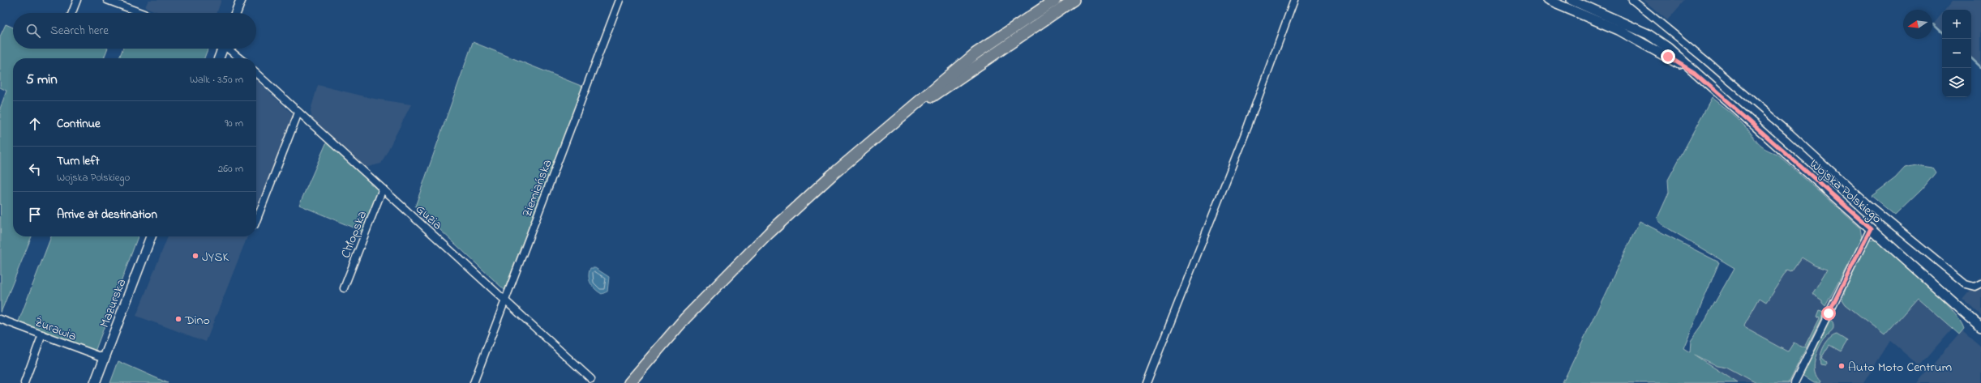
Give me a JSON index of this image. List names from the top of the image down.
{
  "streets": {
    "main road": ["Wojska Polskiego", "Mazurska"],
    "street": [
      "Ziemiańska",
      "Guzia",
      "Chłopska",
      "Żurawia"
    ]
  },
  "crossings": [
    ["Ziemiańska", "Guzia"],
    ["Guzia", "Chłopska"],
    ["Mazurska", "Żurawia"]
  ],
  "places": ["JYSK", "Dino", "Auto Moto Centrum"],
  "north": "left",
  "page": {
    "map_buttons": ["+", "−"],
    "search": "Search here",
    "heading": ["5 min", "Walk · 350 m"],
    "list": [
      ["Continue", "90 m"],
      ["Turn left", "Wojska Polskiego", "260 m"],
      "Arrive at destination"
    ]
  }
}
